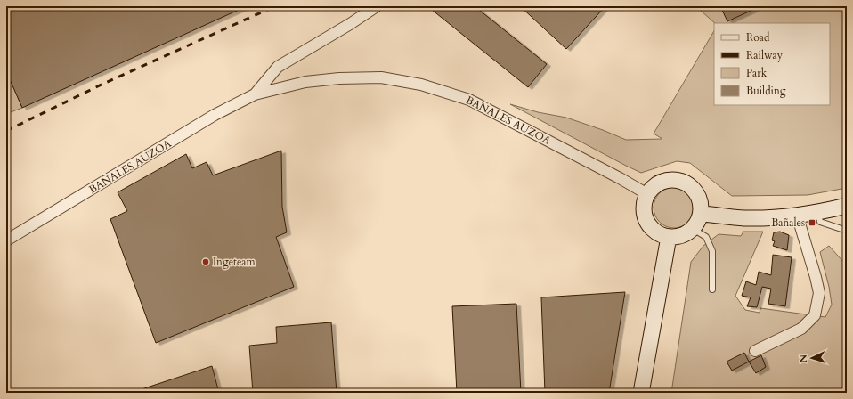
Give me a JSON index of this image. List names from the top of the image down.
{
  "streets": {
    "street": ["BAÑALES AUZOA"]
  },
  "places": {
    "transit": ["Bañales"],
    "other": ["Ingeteam"]
  },
  "legend": [
    "Road",
    "Railway",
    "Park",
    "Building"
  ],
  "north": "left"
}
